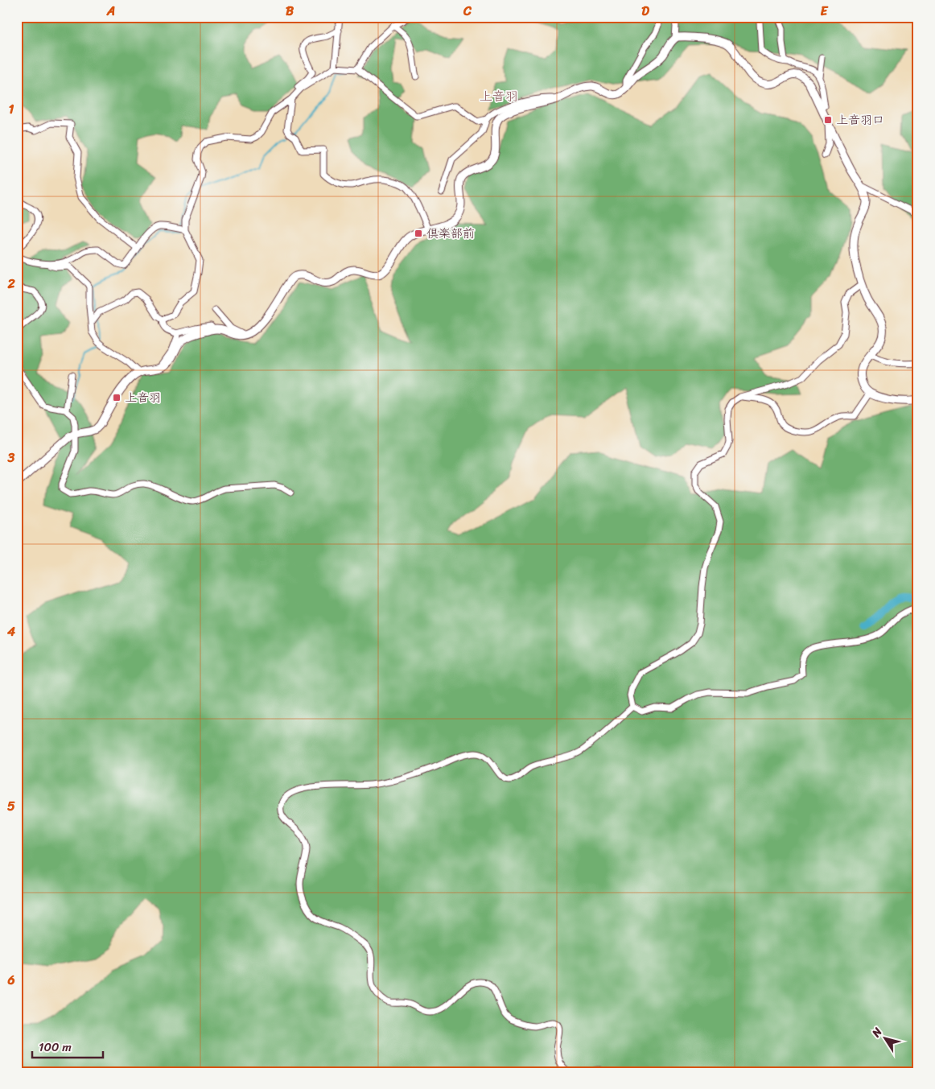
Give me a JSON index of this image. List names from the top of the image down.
{
  "districts": ["上音羽"],
  "places": {
    "transit": ["上音羽口", "倶楽部前", "上音羽"]
  },
  "scale_bar": "100 m",
  "north": "top left",
  "grid": {
    "columns": [
      "A",
      "B",
      "C",
      "D",
      "E"
    ],
    "rows": [
      "1",
      "2",
      "3",
      "4",
      "5",
      "6"
    ]
  }
}
